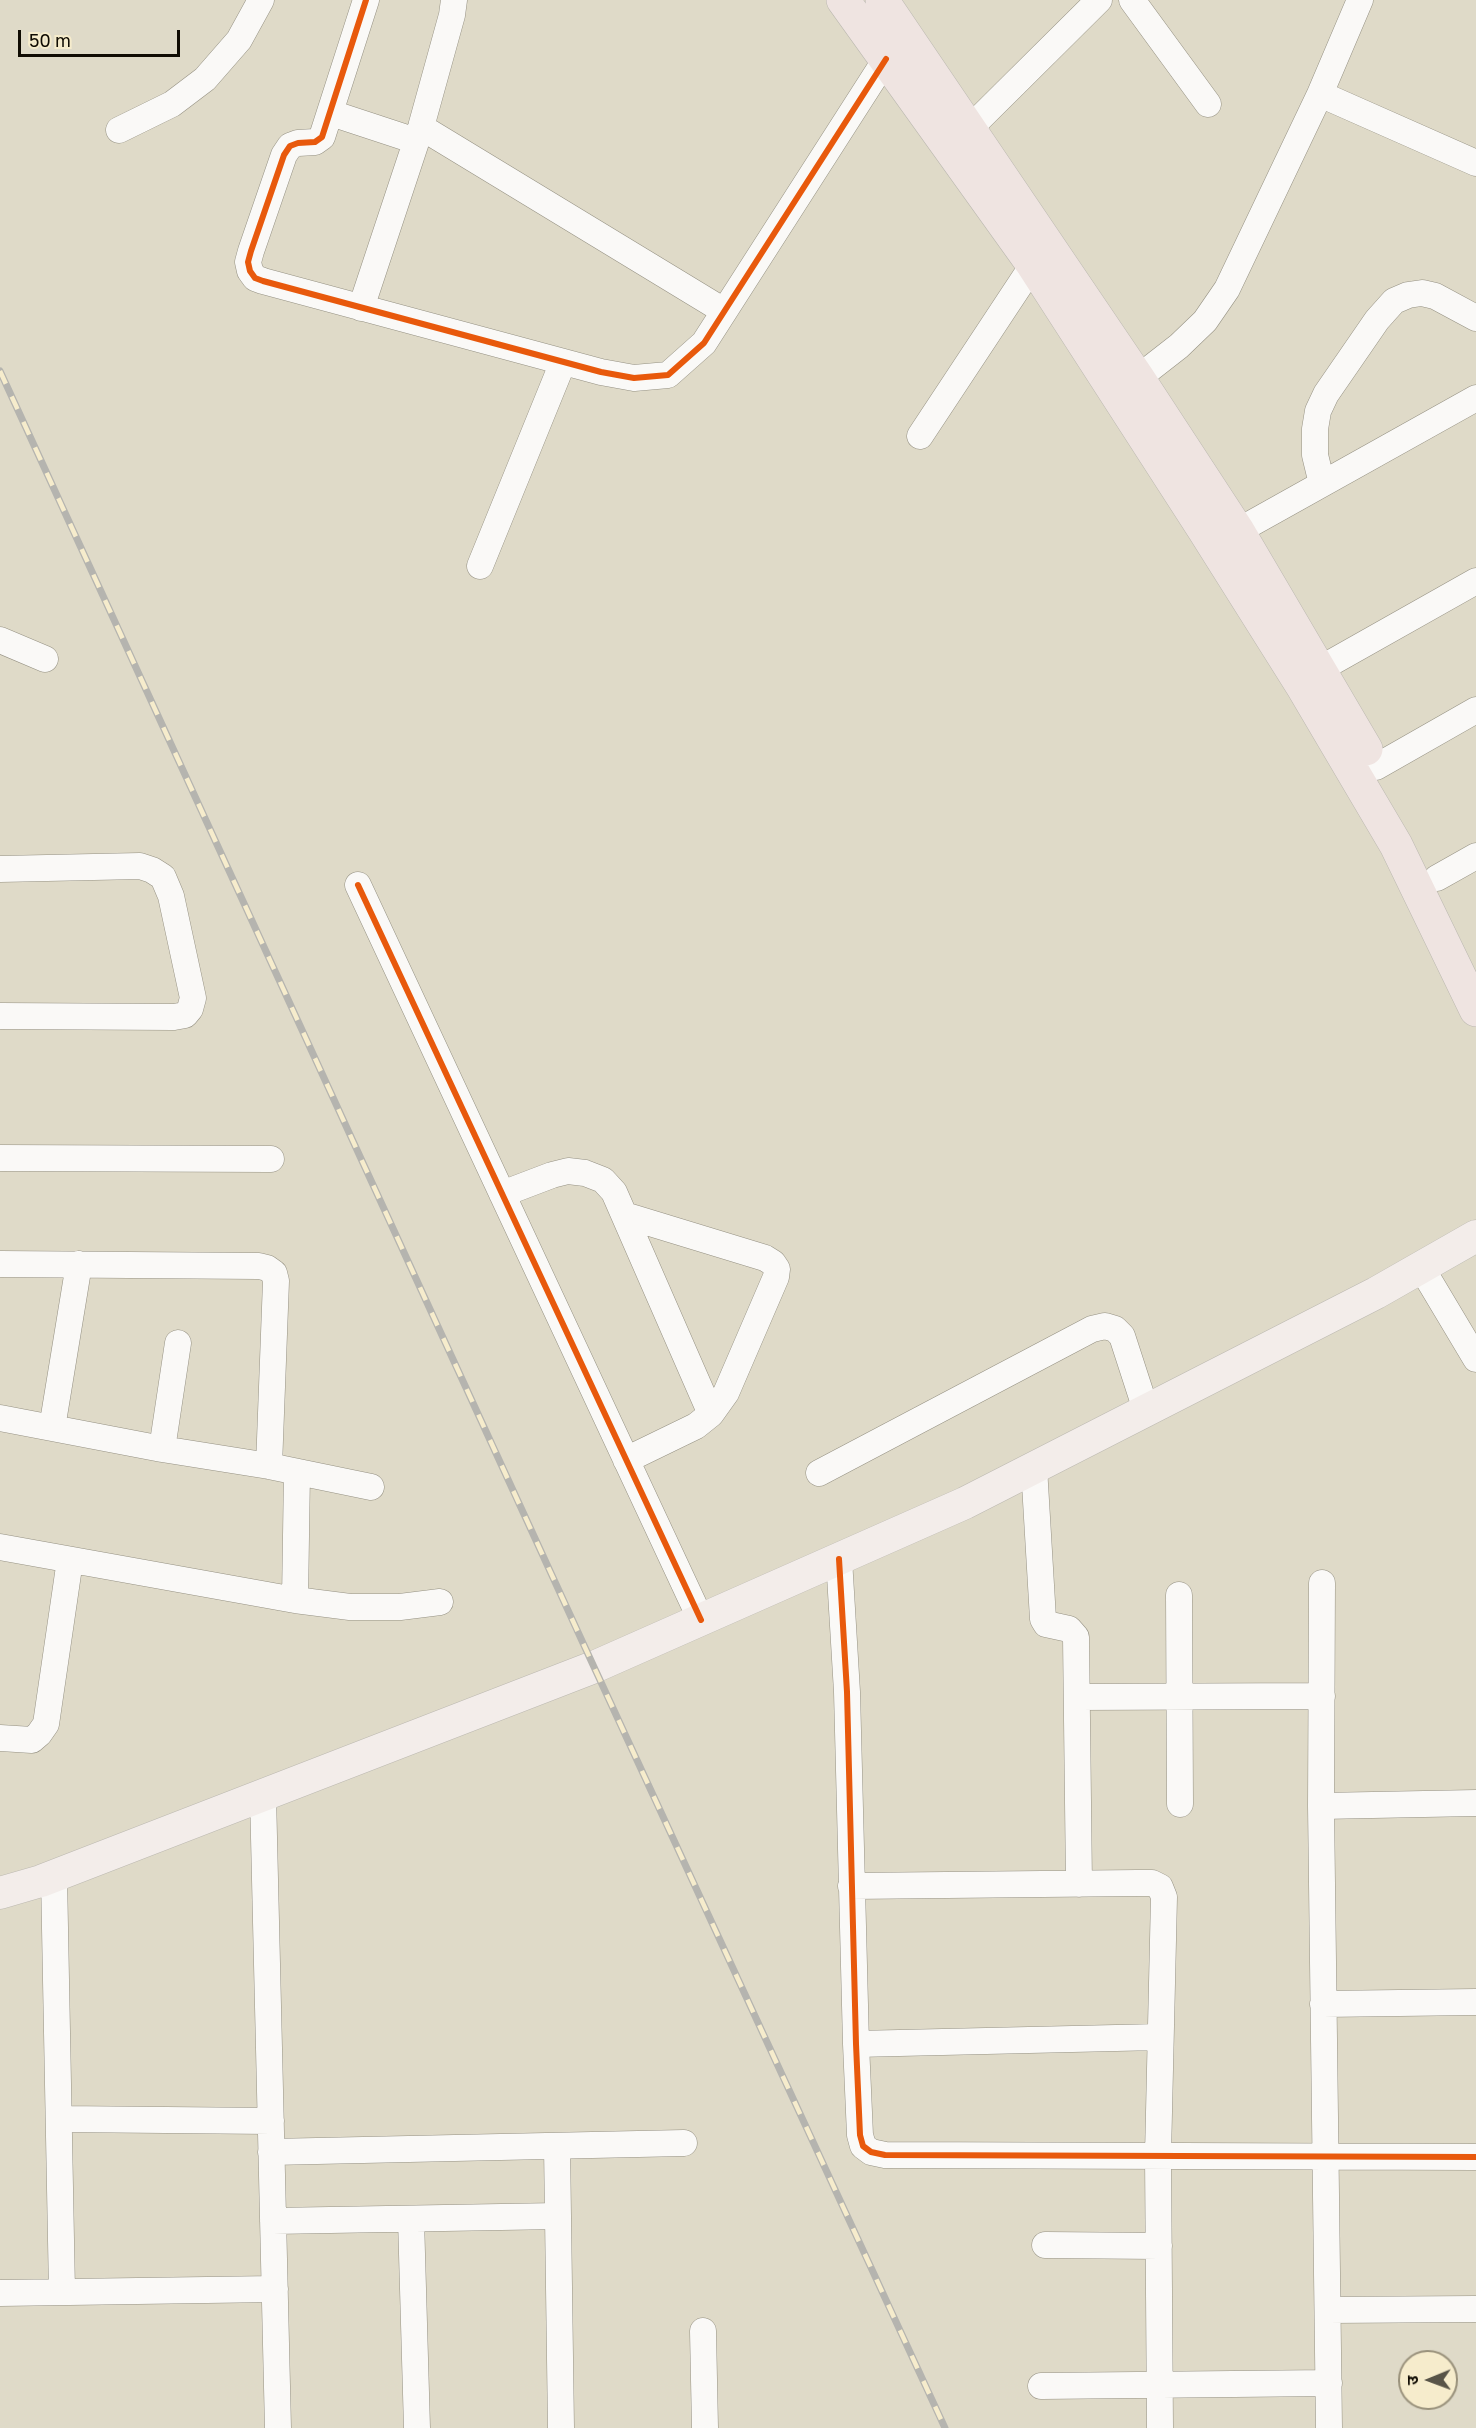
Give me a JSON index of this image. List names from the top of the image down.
{
  "scale_bar": "50 m",
  "north": "left"
}
